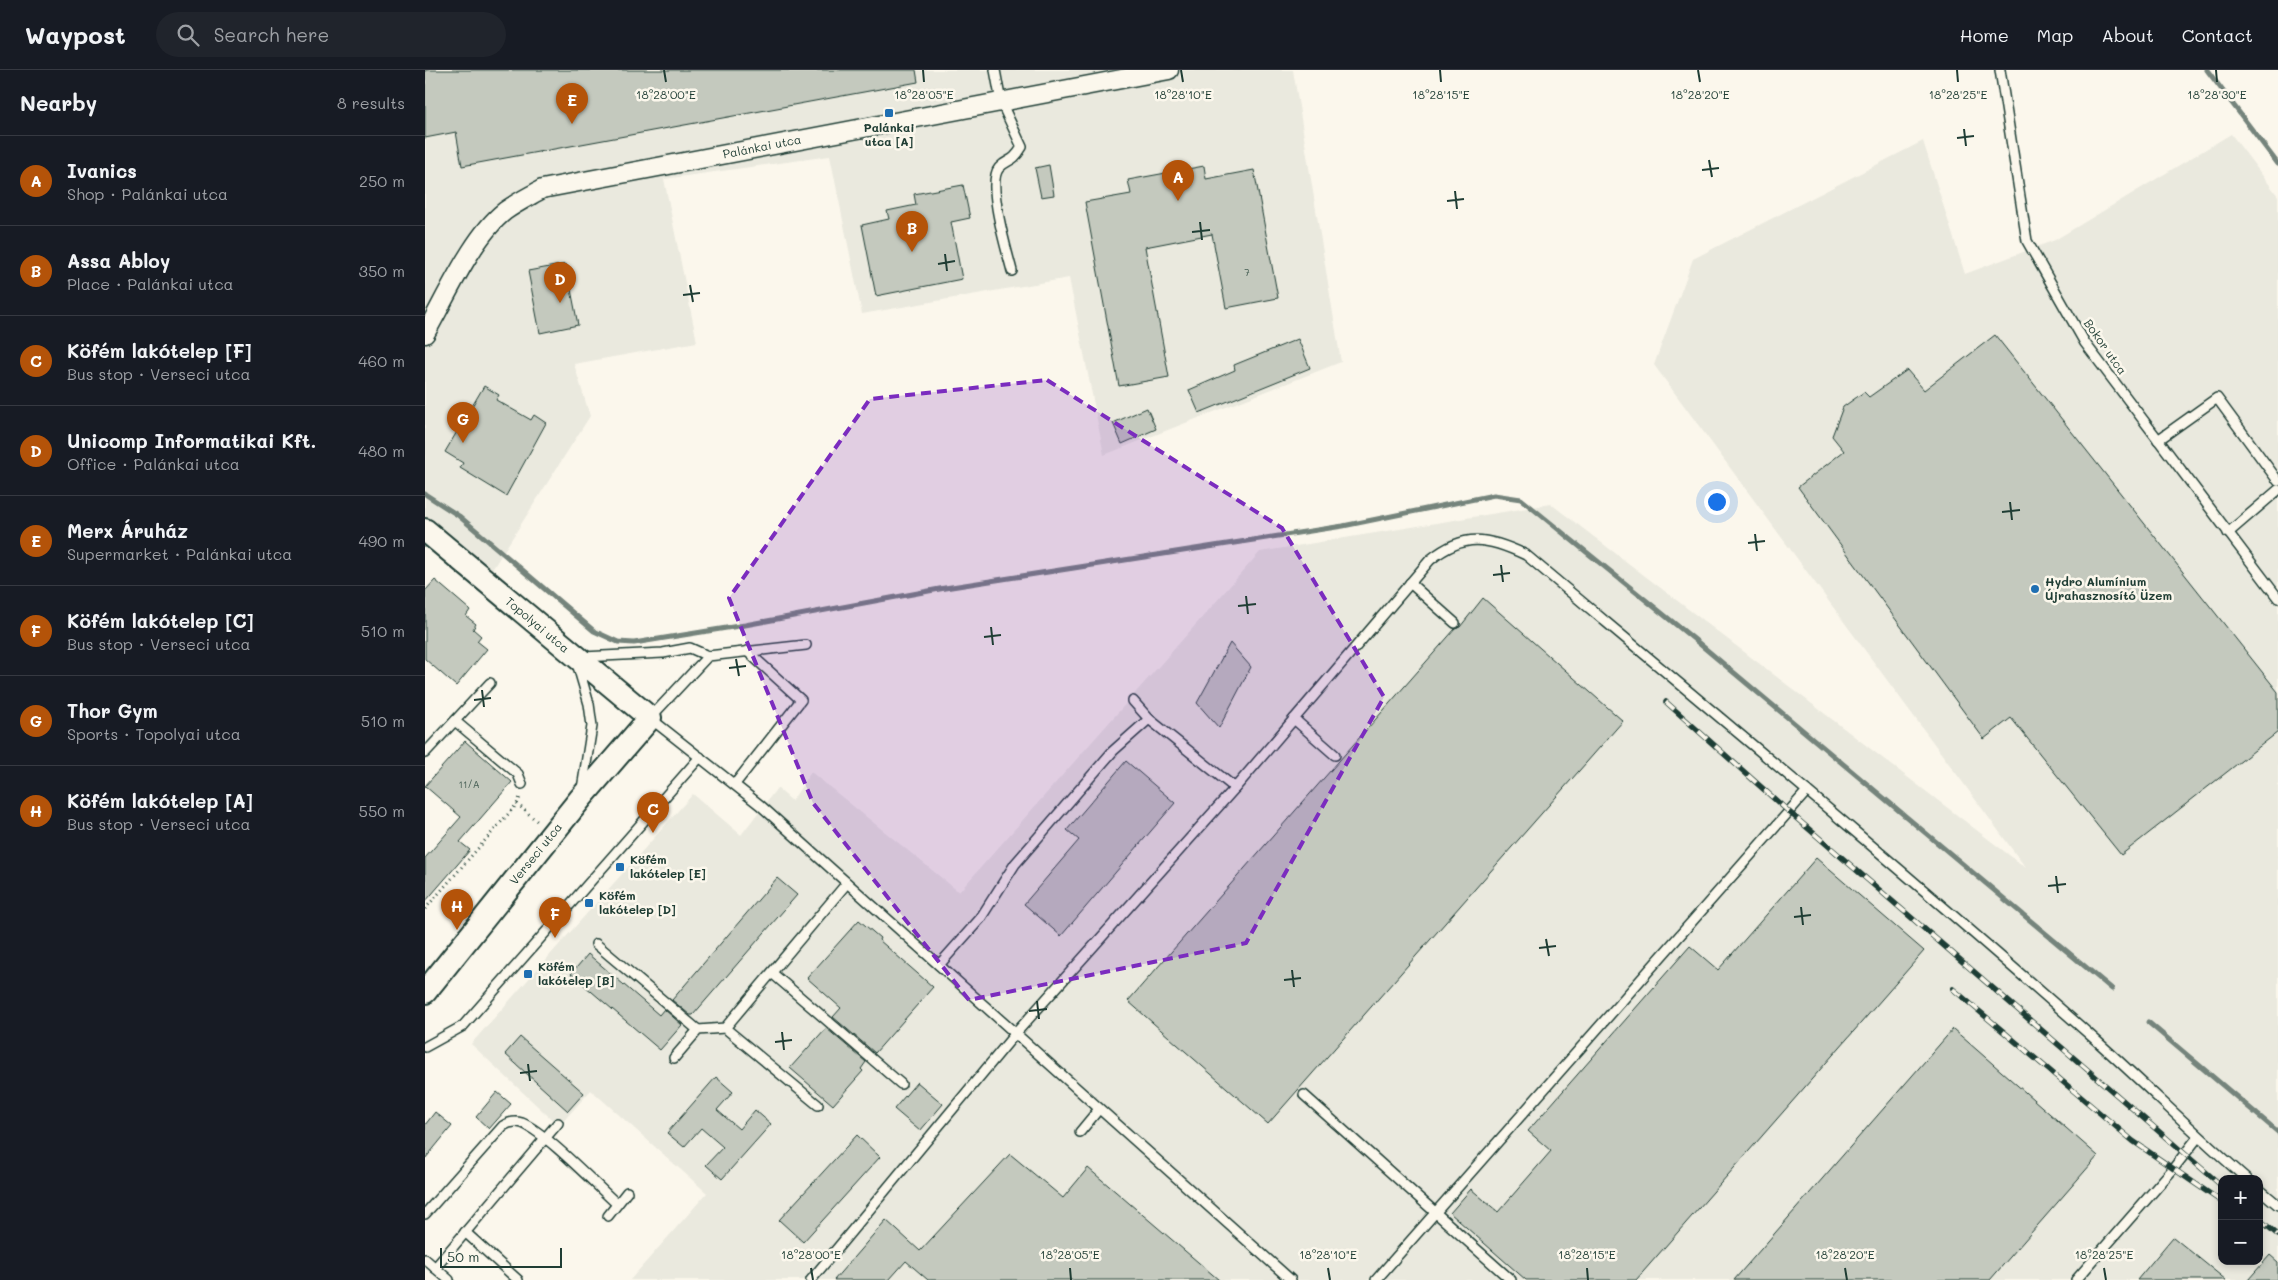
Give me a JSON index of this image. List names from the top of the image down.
{
  "streets": {
    "street": ["Palánkai utca", "Topolyai utca", "Verseci utca"],
    "lane": ["Bokor utca"]
  },
  "crossings": [
    ["Topolyai utca", "Verseci utca"]
  ],
  "places": {
    "transit": [
      "Palánkai utca [A]",
      "Köfém lakótelep [E]",
      "Köfém lakótelep [D]",
      "Köfém lakótelep [B]"
    ],
    "other": ["Hydro Alumínium Újrahasznosító Üzem"]
  },
  "house_numbers": ["7", "11/A"],
  "scale_bar": "50 m",
  "page": {
    "header": "Waypost",
    "search": "Search here",
    "nav": [
      "Home",
      "Map",
      "About",
      "Contact"
    ],
    "heading": ["Nearby", "8 results"],
    "pins": [
      "E",
      "A",
      "B",
      "D",
      "G",
      "C",
      "H",
      "F"
    ],
    "list": [
      {
        "mark": "A",
        "name": "Ivanics",
        "note": "Shop · Palánkai utca",
        "value": "250 m"
      },
      {
        "mark": "B",
        "name": "Assa Abloy",
        "note": "Place · Palánkai utca",
        "value": "350 m"
      },
      {
        "mark": "C",
        "name": "Köfém lakótelep [F]",
        "note": "Bus stop · Verseci utca",
        "value": "460 m"
      },
      {
        "mark": "D",
        "name": "Unicomp Informatikai Kft.",
        "note": "Office · Palánkai utca",
        "value": "480 m"
      },
      {
        "mark": "E",
        "name": "Merx Áruház",
        "note": "Supermarket · Palánkai utca",
        "value": "490 m"
      },
      {
        "mark": "F",
        "name": "Köfém lakótelep [C]",
        "note": "Bus stop · Verseci utca",
        "value": "510 m"
      },
      {
        "mark": "G",
        "name": "Thor Gym",
        "note": "Sports · Topolyai utca",
        "value": "510 m"
      },
      {
        "mark": "H",
        "name": "Köfém lakótelep [A]",
        "note": "Bus stop · Verseci utca",
        "value": "550 m"
      }
    ],
    "map_buttons": ["+", "−"],
    "scale": "50 m"
  },
  "coordinates": [
    "18°28'00\"E",
    "18°28'05\"E",
    "18°28'10\"E",
    "18°28'15\"E",
    "18°28'20\"E",
    "18°28'25\"E",
    "18°28'30\"E"
  ]
}
